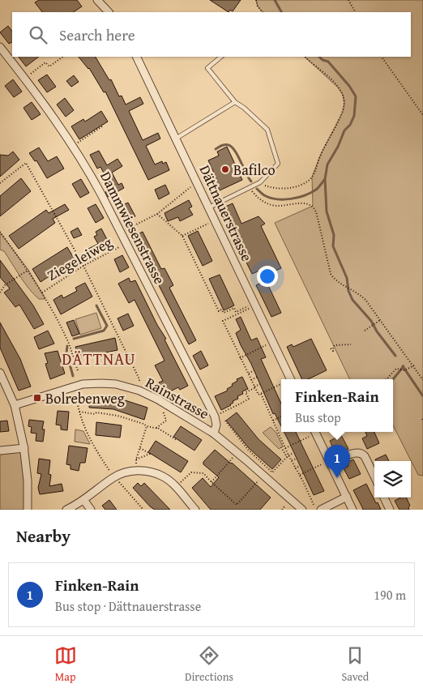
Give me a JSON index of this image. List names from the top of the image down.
{
  "streets": {
    "street": ["Dättnauerstrasse", "Dammwiesenstrasse", "Rainstrasse"],
    "path": ["Ziegeleiweg"]
  },
  "crossings": [
    ["Dammwiesenstrasse", "Ziegeleiweg"],
    ["Dammwiesenstrasse", "Rainstrasse"]
  ],
  "districts": ["DÄTTNAU"],
  "places": {
    "other": ["Bafilco"],
    "transit": ["Bolrebenweg"]
  },
  "page": {
    "search": "Search here",
    "popup": ["Finken-Rain", "Bus stop"],
    "pins": "1",
    "heading": "Nearby",
    "list": [
      {
        "mark": "1",
        "name": "Finken-Rain",
        "note": "Bus stop · Dättnauerstrasse",
        "value": "190 m"
      }
    ],
    "nav": ["Map", "Directions", "Saved"]
  }
}
